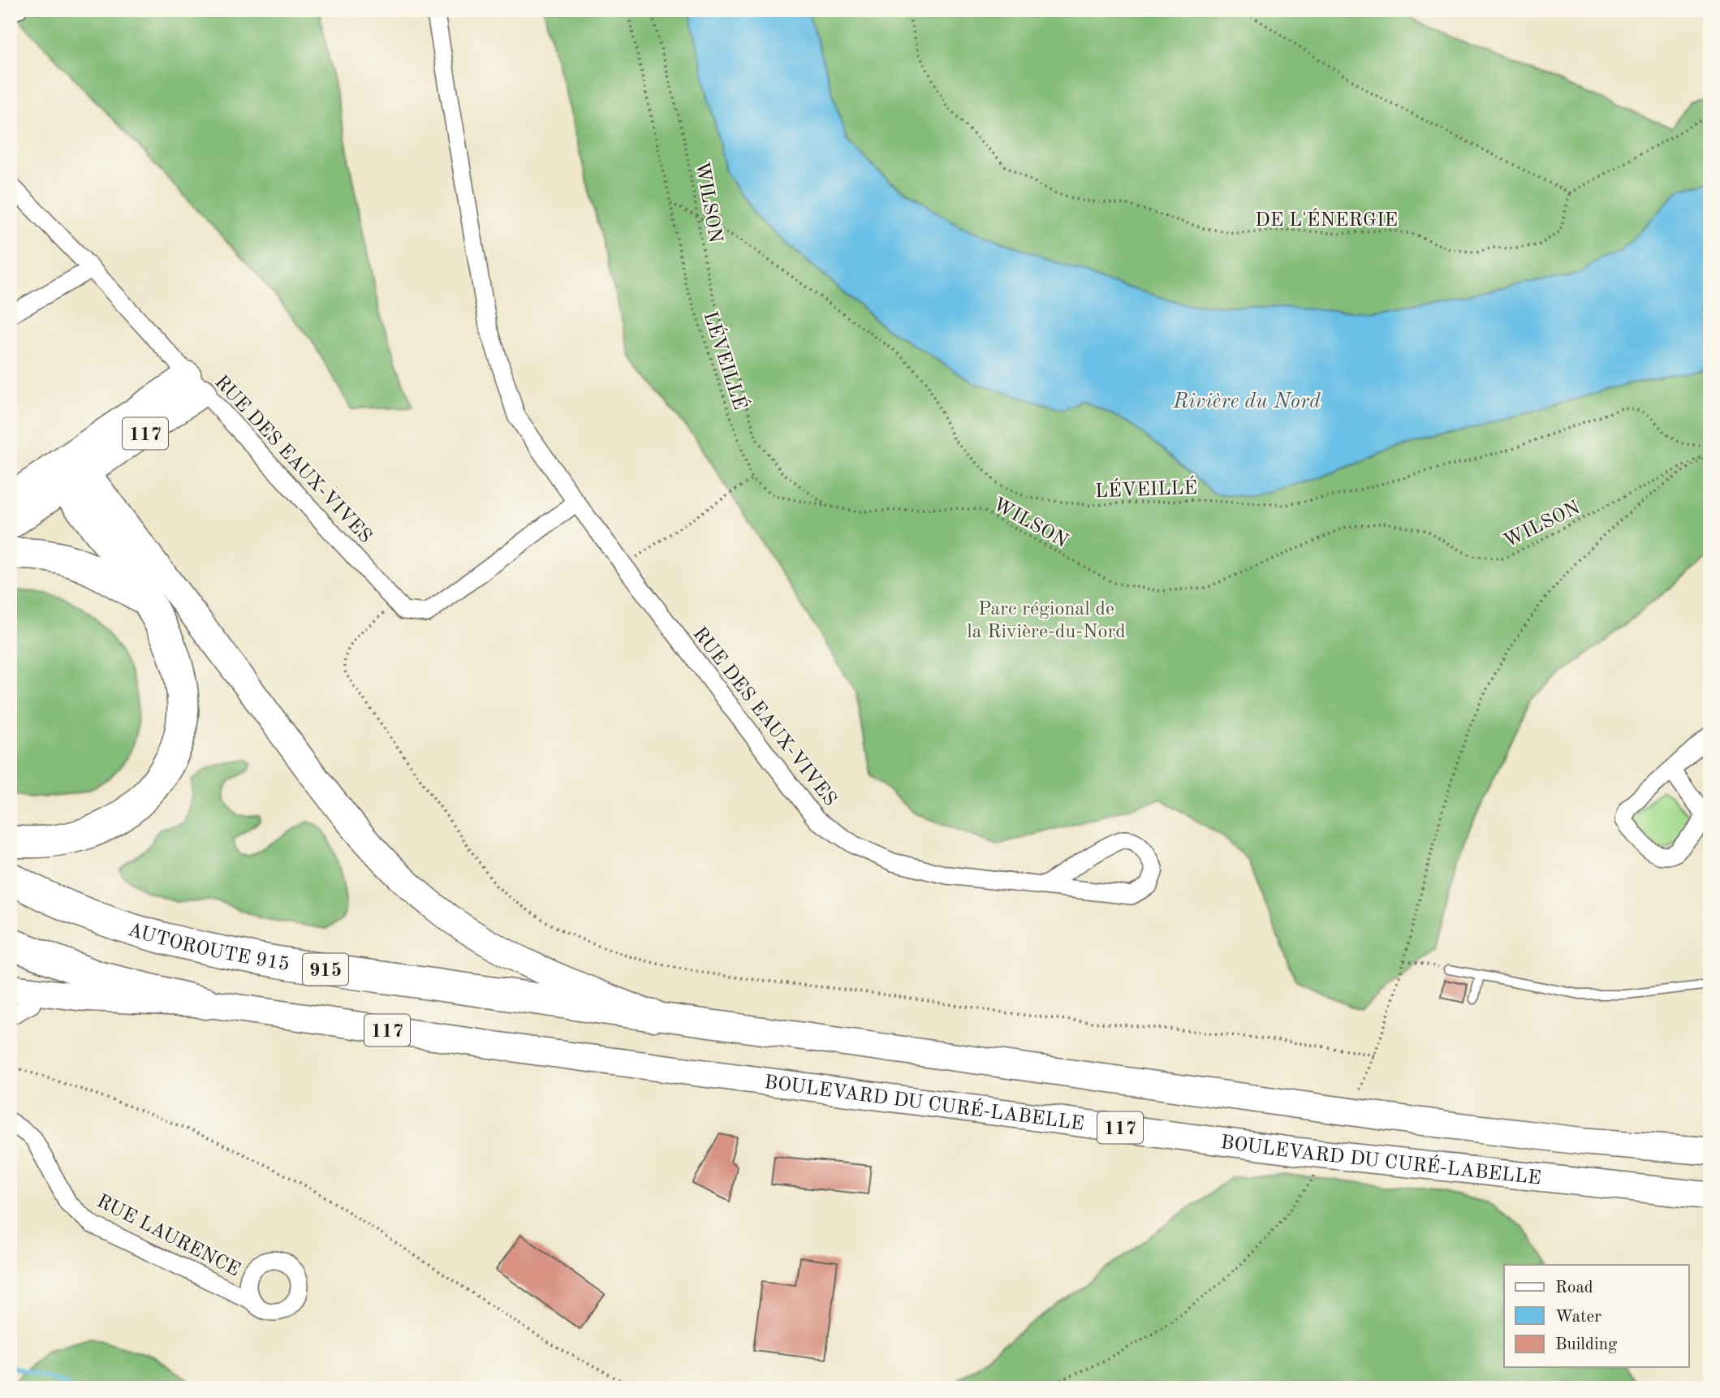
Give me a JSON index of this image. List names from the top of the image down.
{
  "streets": {
    "highway": ["AUTOROUTE 915", "915"],
    "main road": ["117", "BOULEVARD DU CURÉ-LABELLE"],
    "street": ["RUE DES EAUX-VIVES", "RUE LAURENCE"],
    "path": ["WILSON", "DE L'ÉNERGIE", "LÉVEILLÉ"]
  },
  "crossings": [
    ["WILSON", "LÉVEILLÉ"],
    ["117", "RUE DES EAUX-VIVES"],
    ["117", "AUTOROUTE 915"]
  ],
  "water": ["Rivière du Nord"],
  "parks": ["Parc régional de la Rivière-du-Nord"],
  "legend": ["Road", "Water", "Building"]
}
